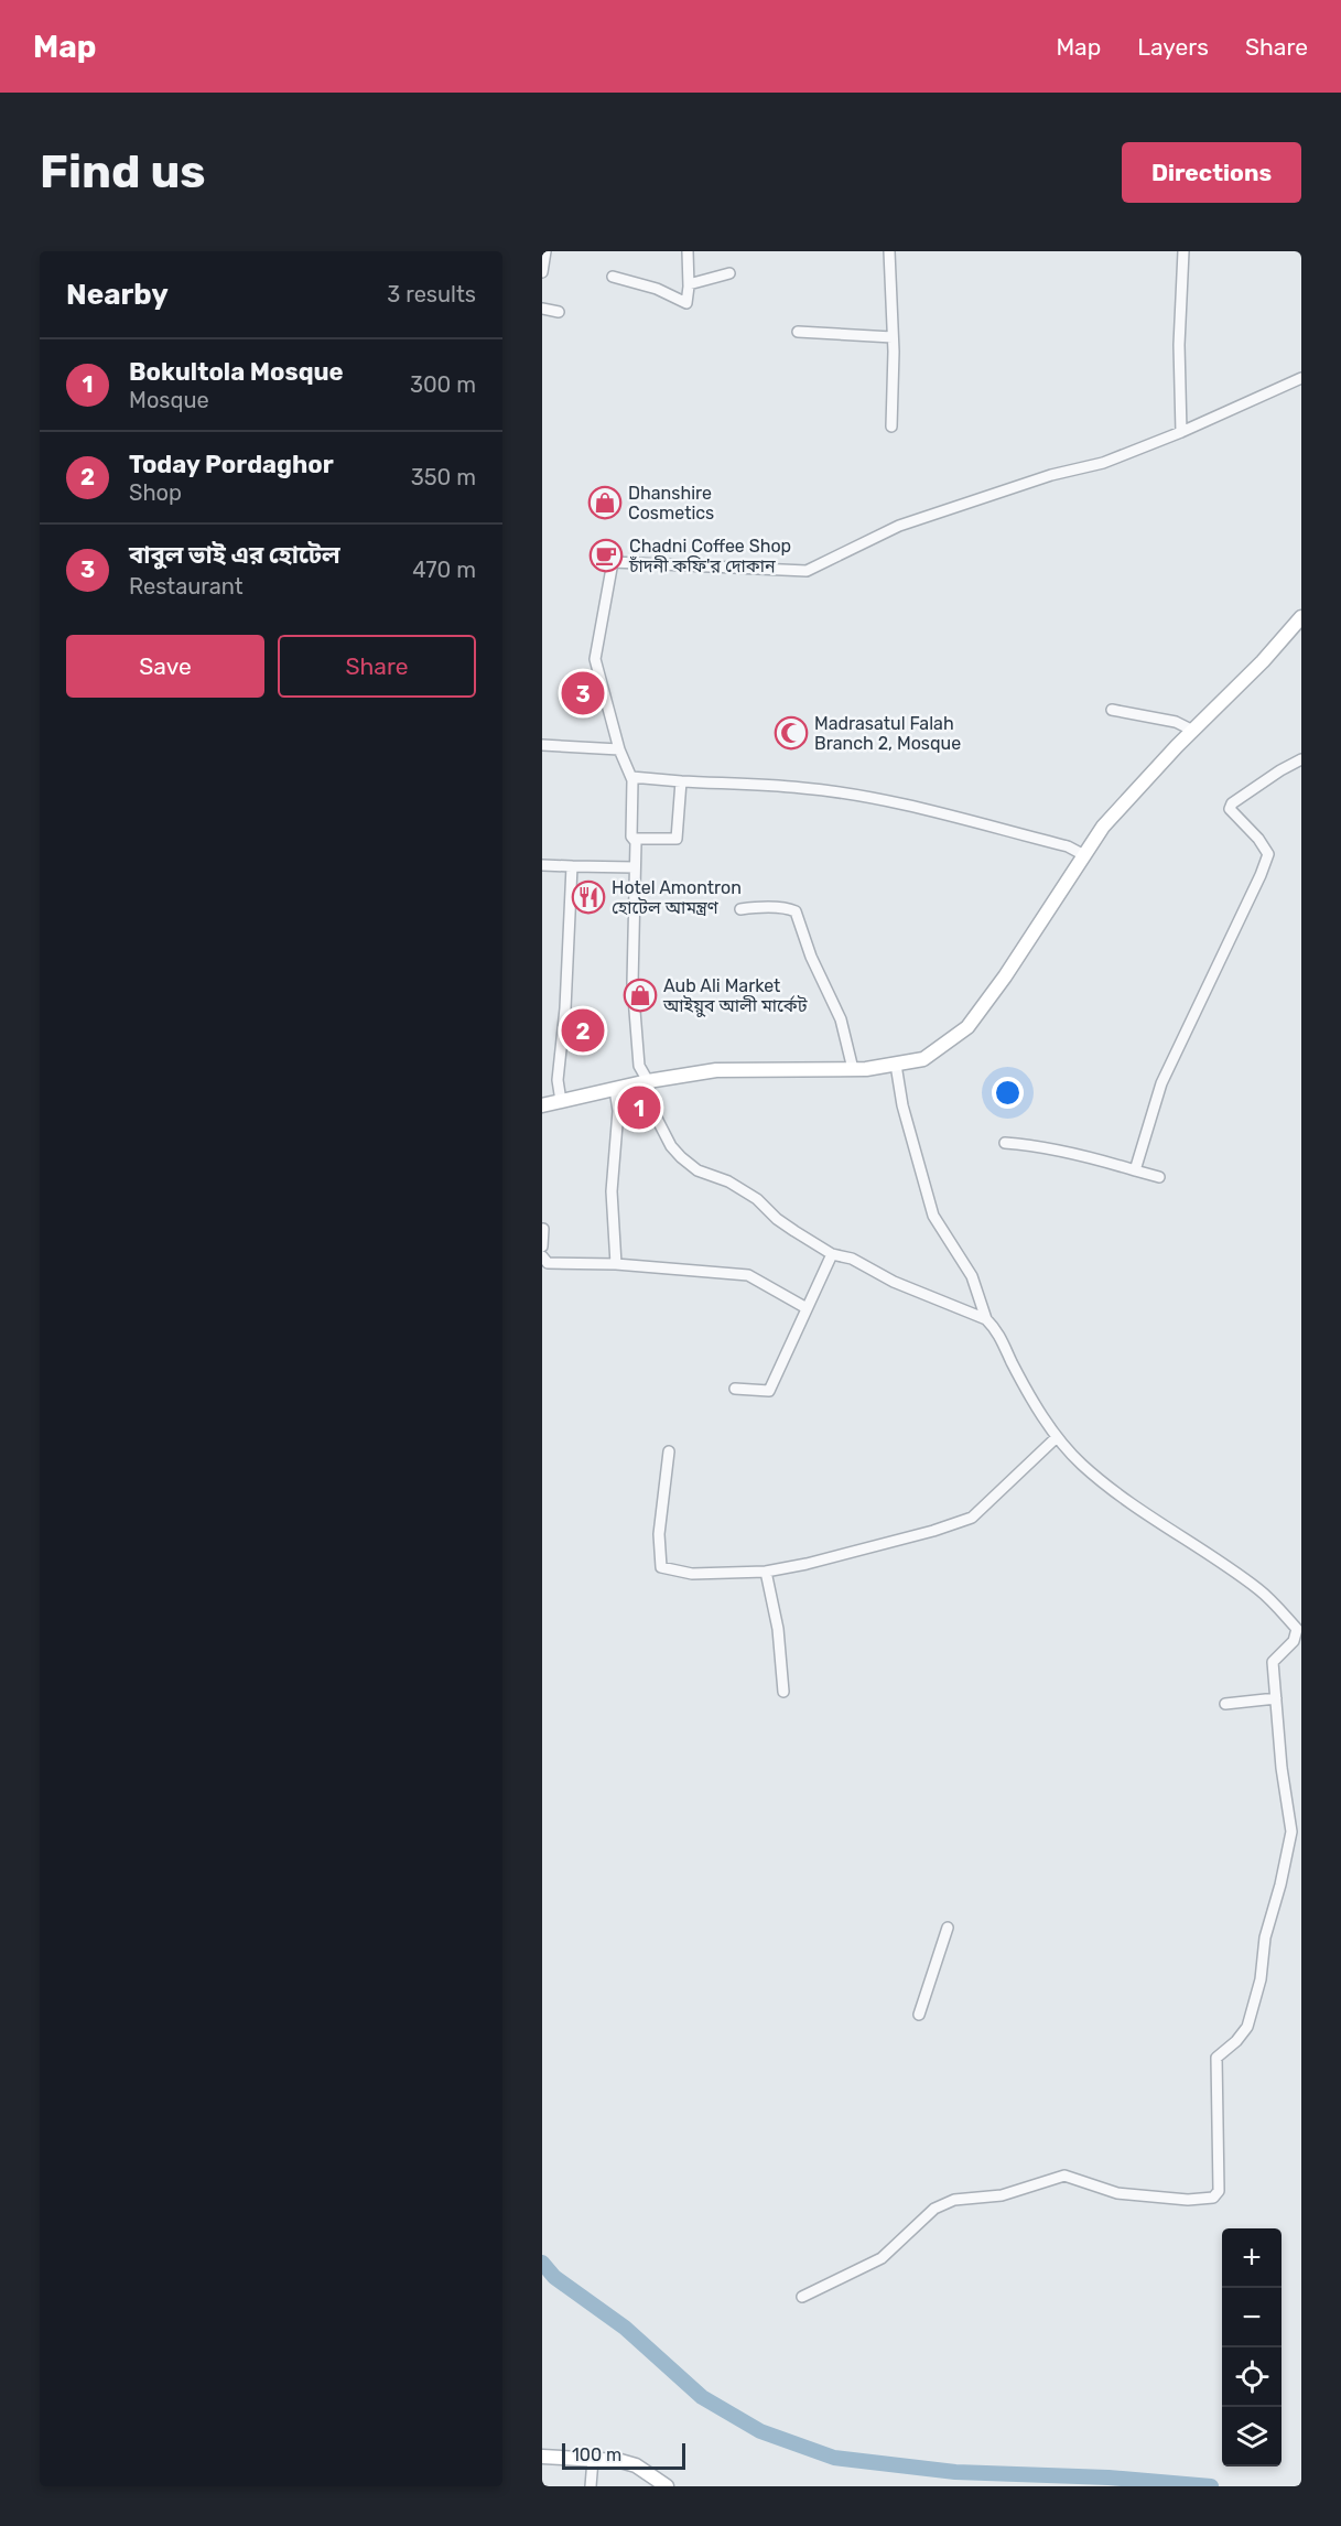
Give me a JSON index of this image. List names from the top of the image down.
{
  "places": {
    "shop": ["Dhanshire Cosmetics", "Aub Ali Market আইয়ুব আলী মার্কেট"],
    "cafe": ["Chadni Coffee Shop চাঁদনী কফি'র দোকান"],
    "mosque": ["Madrasatul Falah Branch 2, Mosque"],
    "restaurant": ["Hotel Amontron হোটেল আমন্ত্রণ"]
  },
  "scale_bar": "100 m",
  "page": {
    "header": "Map",
    "nav": ["Map", "Layers", "Share"],
    "buttons": [
      "Directions",
      ["Save", "Share"]
    ],
    "title": "Find us",
    "heading": ["Nearby", "3 results"],
    "list": [
      {
        "mark": "1",
        "name": "Bokultola Mosque",
        "note": "Mosque",
        "value": "300 m"
      },
      {
        "mark": "2",
        "name": "Today Pordaghor",
        "note": "Shop",
        "value": "350 m"
      },
      {
        "mark": "3",
        "name": "বাবুল ভাই এর হোটেল",
        "note": "Restaurant",
        "value": "470 m"
      }
    ],
    "pins": ["3", "2", "1"],
    "map_buttons": ["+", "−"],
    "scale": "100 m"
  }
}
